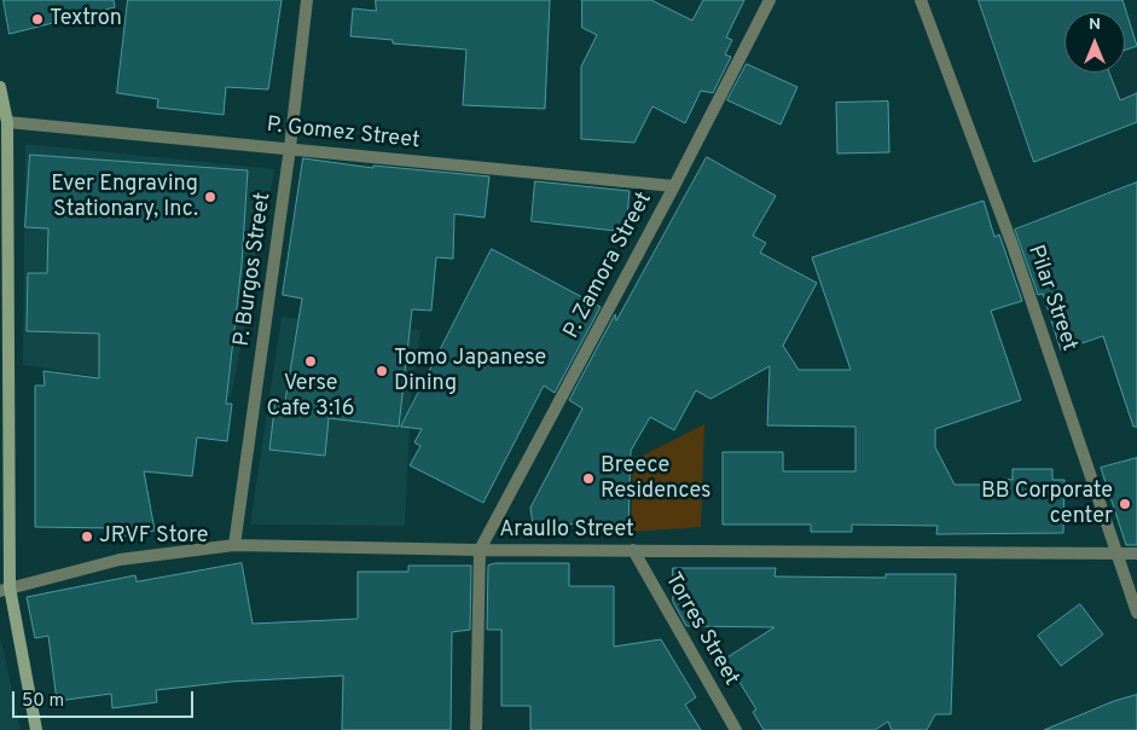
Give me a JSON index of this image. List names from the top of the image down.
{
  "streets": {
    "street": [
      "P. Gomez Street",
      "P. Zamora Street",
      "P. Burgos Street",
      "Pilar Street",
      "Araullo Street",
      "Torres Street"
    ]
  },
  "crossings": [
    ["P. Gomez Street", "P. Zamora Street"],
    ["P. Gomez Street", "P. Burgos Street"],
    ["P. Zamora Street", "Araullo Street"],
    ["P. Burgos Street", "Araullo Street"],
    ["Pilar Street", "Araullo Street"],
    ["Araullo Street", "Torres Street"]
  ],
  "places": [
    "Textron",
    "Ever Engraving Stationary, Inc.",
    "Verse Cafe 3:16",
    "Tomo Japanese Dining",
    "Breece Residences",
    "BB Corporate center",
    "JRVF Store"
  ],
  "scale_bar": "50 m",
  "north": "top"
}
